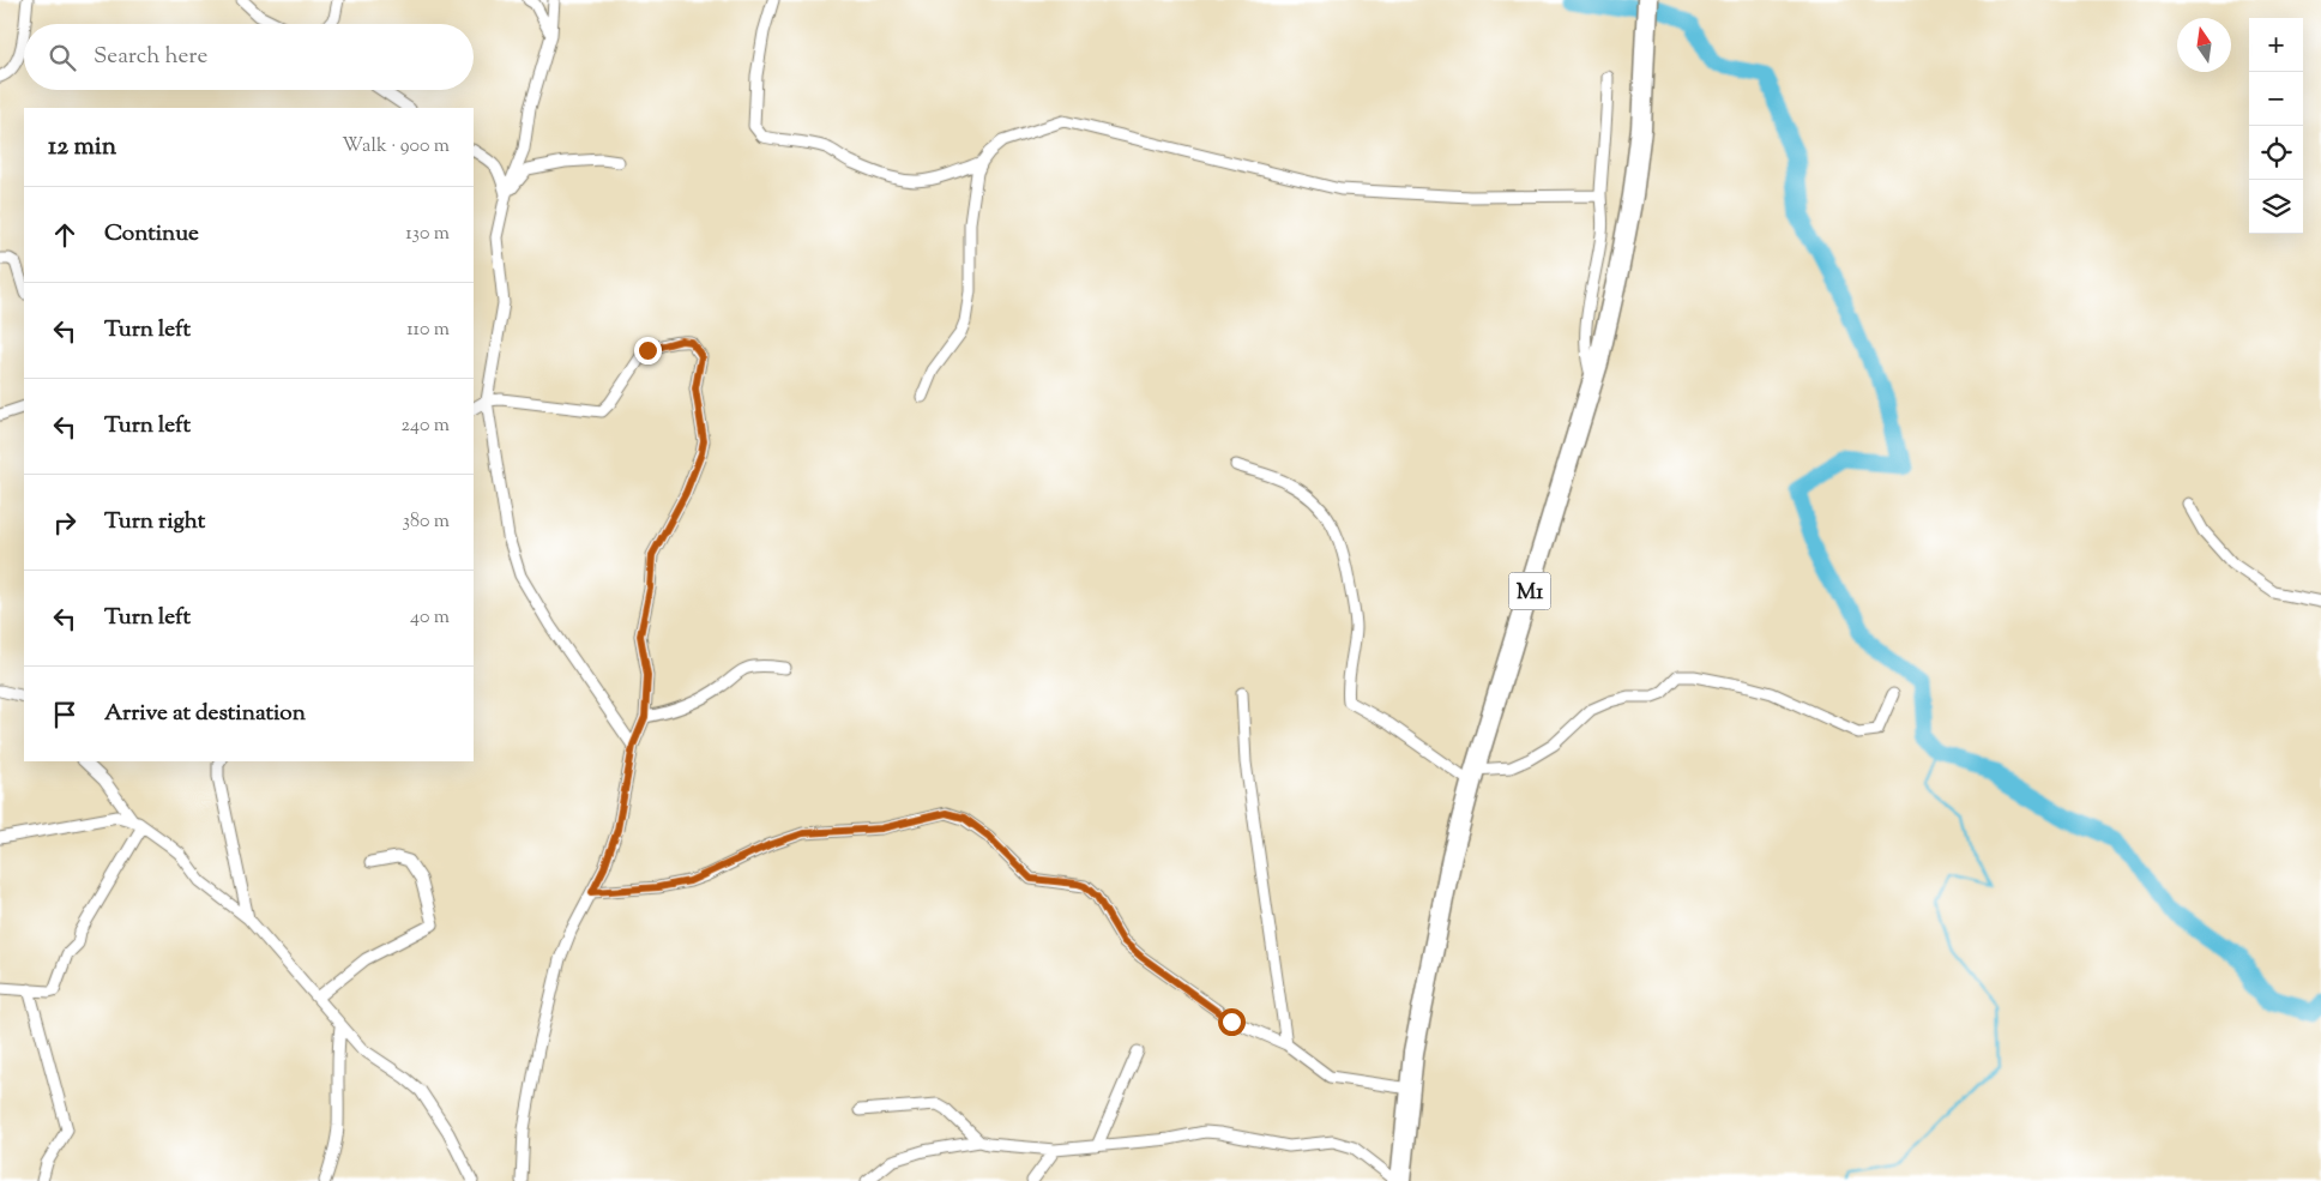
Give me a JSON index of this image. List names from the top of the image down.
{
  "streets": {
    "highway": ["M1"]
  },
  "north": "top",
  "page": {
    "map_buttons": ["+", "−"],
    "search": "Search here",
    "heading": ["12 min", "Walk · 900 m"],
    "list": [
      ["Continue", "130 m"],
      ["Turn left", "110 m"],
      ["Turn left", "240 m"],
      ["Turn right", "380 m"],
      ["Turn left", "40 m"],
      "Arrive at destination"
    ]
  }
}
